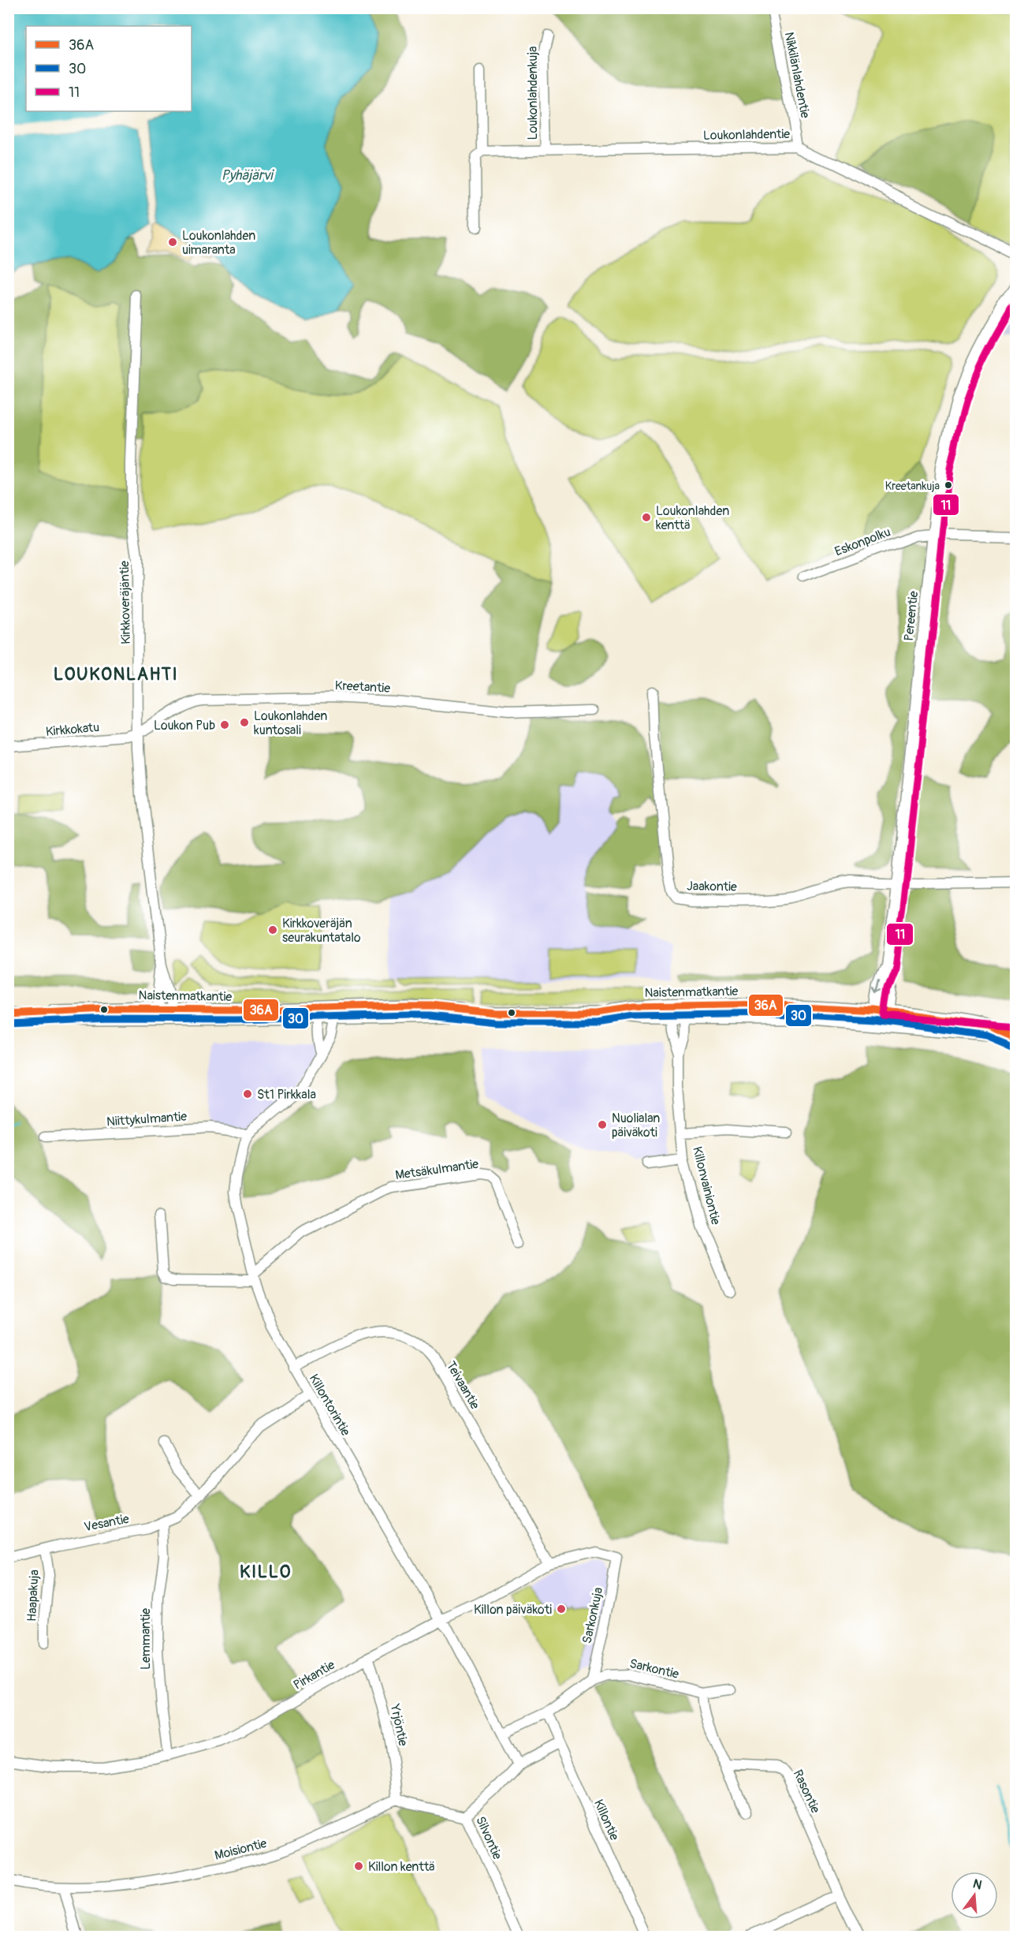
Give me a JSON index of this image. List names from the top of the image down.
{
  "streets": {
    "main road": ["Naistenmatkantie"],
    "street": [
      "Nikkilänlahdentie",
      "Loukonlahdenkuja",
      "Loukonlahdentie",
      "Eskonpolku",
      "Kirkkoveräjäntie",
      "Pereentie",
      "Kreetantie",
      "Kirkkokatu",
      "Jaakontie",
      "Niittykulmantie",
      "Metsäkulmantie",
      "Killonvainiontie",
      "Teivaantie",
      "Killontorintie",
      "Vesantie",
      "Haapakuja",
      "Sarkonkuja",
      "Lemmantie",
      "Sarkontie",
      "Pirkantie",
      "Yrjöntie",
      "Rasontie",
      "Killontie",
      "Silvontie",
      "Moisiontie"
    ]
  },
  "crossings": [
    ["Nikkilänlahdentie", "Loukonlahdentie"],
    ["Loukonlahdenkuja", "Loukonlahdentie"],
    ["Eskonpolku", "Pereentie"],
    ["Kirkkoveräjäntie", "Kreetantie"],
    ["Kirkkoveräjäntie", "Kirkkokatu"],
    ["Kirkkoveräjäntie", "Naistenmatkantie"],
    ["Pereentie", "Jaakontie"],
    ["Pereentie", "Naistenmatkantie"],
    ["Kreetantie", "Kirkkokatu"],
    ["Naistenmatkantie", "Killonvainiontie"],
    ["Naistenmatkantie", "Killontorintie"],
    ["Niittykulmantie", "Killontorintie"],
    ["Metsäkulmantie", "Killontorintie"],
    ["Teivaantie", "Killontorintie"],
    ["Teivaantie", "Pirkantie"],
    ["Killontorintie", "Vesantie"],
    ["Killontorintie", "Sarkontie"],
    ["Killontorintie", "Pirkantie"],
    ["Killontorintie", "Silvontie"],
    ["Vesantie", "Haapakuja"],
    ["Vesantie", "Lemmantie"],
    ["Sarkonkuja", "Sarkontie"],
    ["Sarkonkuja", "Pirkantie"],
    ["Lemmantie", "Pirkantie"],
    ["Sarkontie", "Killontie"],
    ["Pirkantie", "Yrjöntie"],
    ["Yrjöntie", "Moisiontie"]
  ],
  "districts": ["LOUKONLAHTI", "KILLO"],
  "water": ["Pyhäjärvi"],
  "places": [
    "Loukonlahden uimaranta",
    "Kreetankuja",
    "Loukonlahden kenttä",
    "Loukonlahden kuntosali",
    "Loukon Pub",
    "Kirkkoveräjän seurakuntatalo",
    "St1 Pirkkala",
    "Nuolialan päiväkoti",
    "Killon päiväkoti",
    "Killon kenttä"
  ],
  "lines": ["transit line 11", "transit line 36A", "transit line 30"],
  "legend": ["36A", "30", "11"],
  "north": "top"
}
